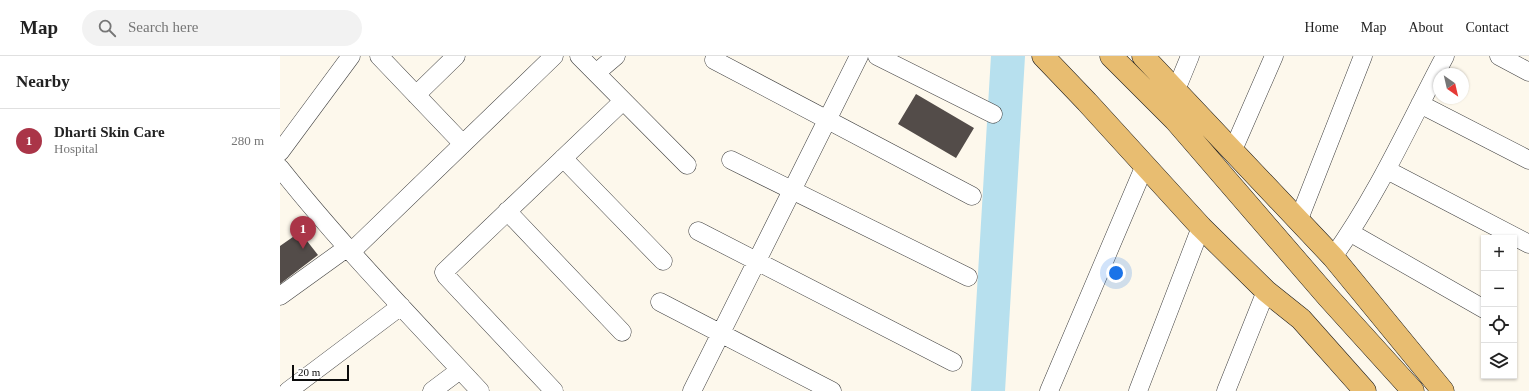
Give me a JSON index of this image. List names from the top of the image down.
{
  "scale_bar": "20 m",
  "north": "bottom right",
  "page": {
    "header": "Map",
    "search": "Search here",
    "nav": [
      "Home",
      "Map",
      "About",
      "Contact"
    ],
    "heading": "Nearby",
    "list": [
      {
        "mark": "1",
        "name": "Dharti Skin Care",
        "note": "Hospital",
        "value": "280 m"
      }
    ],
    "pins": "1",
    "map_buttons": ["+", "−"],
    "scale": "20 m"
  }
}
